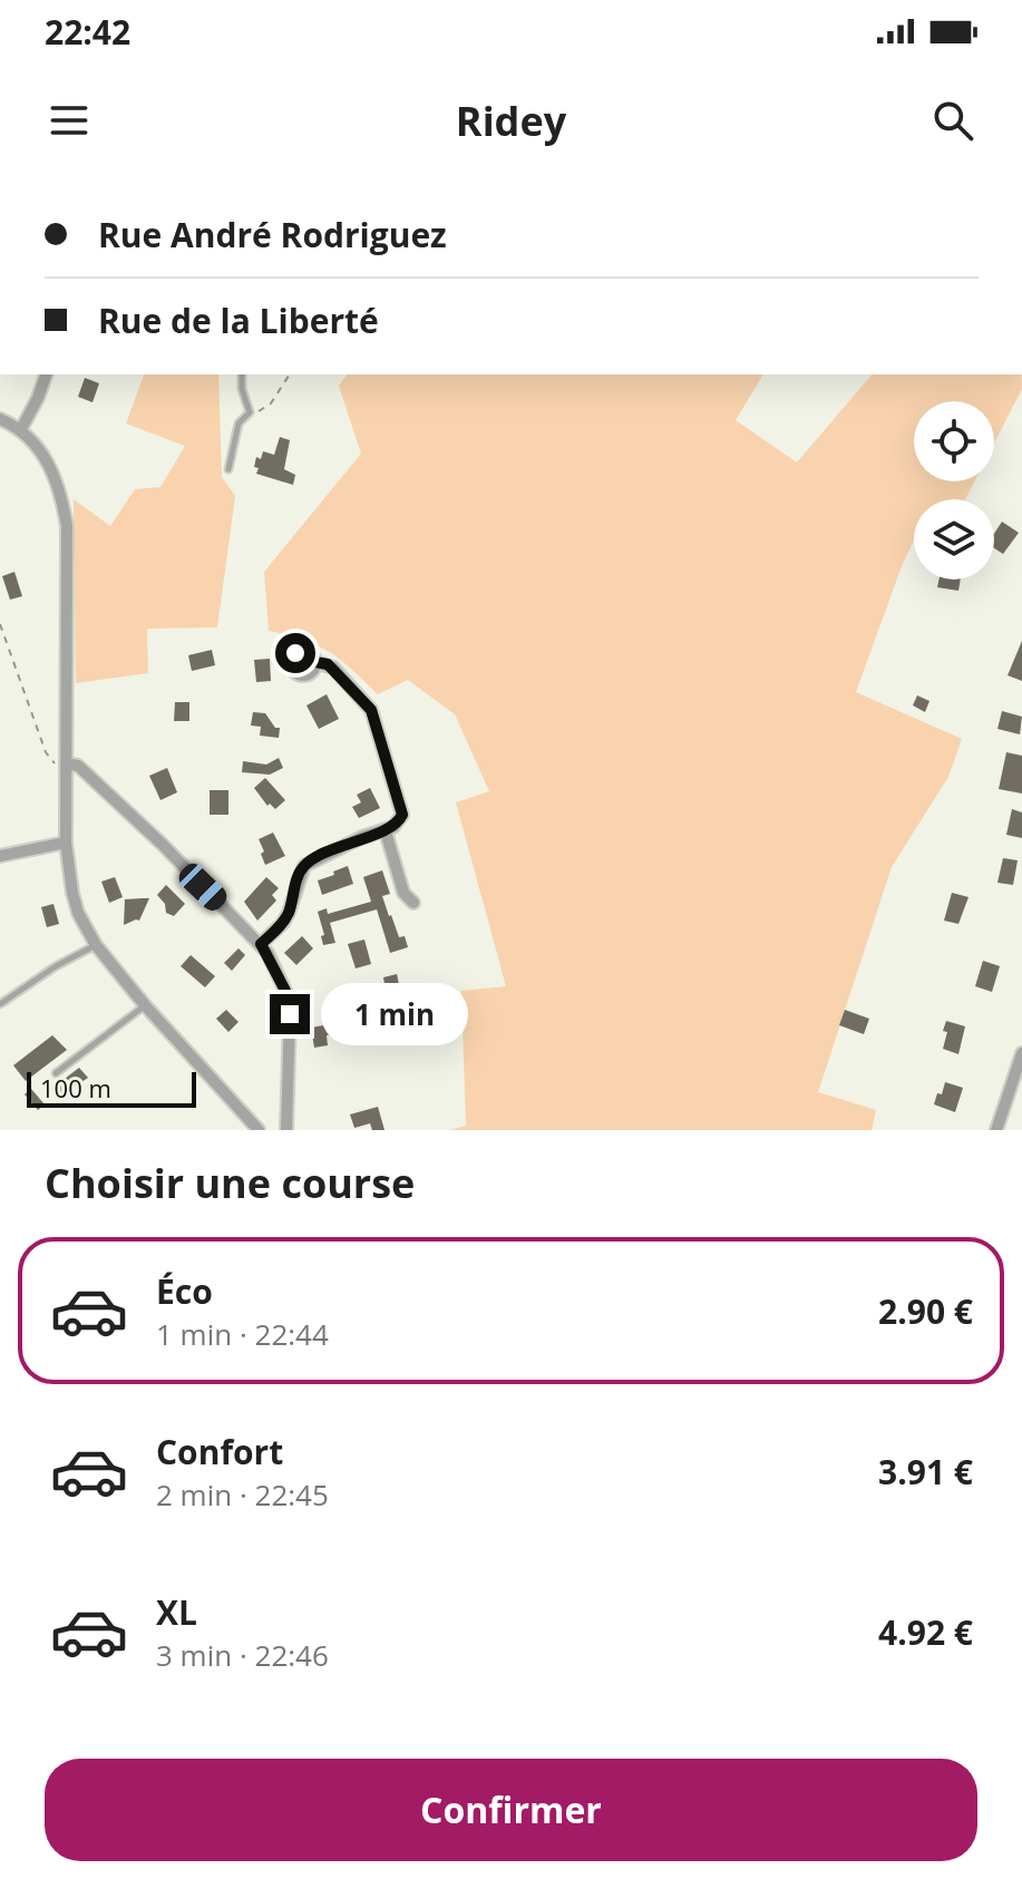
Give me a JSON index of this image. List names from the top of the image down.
{
  "scale_bar": "100 m",
  "page": {
    "status": "22:42",
    "header": "Ridey",
    "banner": ["Rue André Rodriguez", "Rue de la Liberté"],
    "bubble": "1 min",
    "scale": "100 m",
    "heading": "Choisir une course",
    "list": [
      {
        "name": "Éco",
        "note": "1 min · 22:44",
        "value": "2.90 €"
      },
      {
        "name": "Confort",
        "note": "2 min · 22:45",
        "value": "3.91 €"
      },
      {
        "name": "XL",
        "note": "3 min · 22:46",
        "value": "4.92 €"
      }
    ],
    "buttons": "Confirmer"
  }
}
